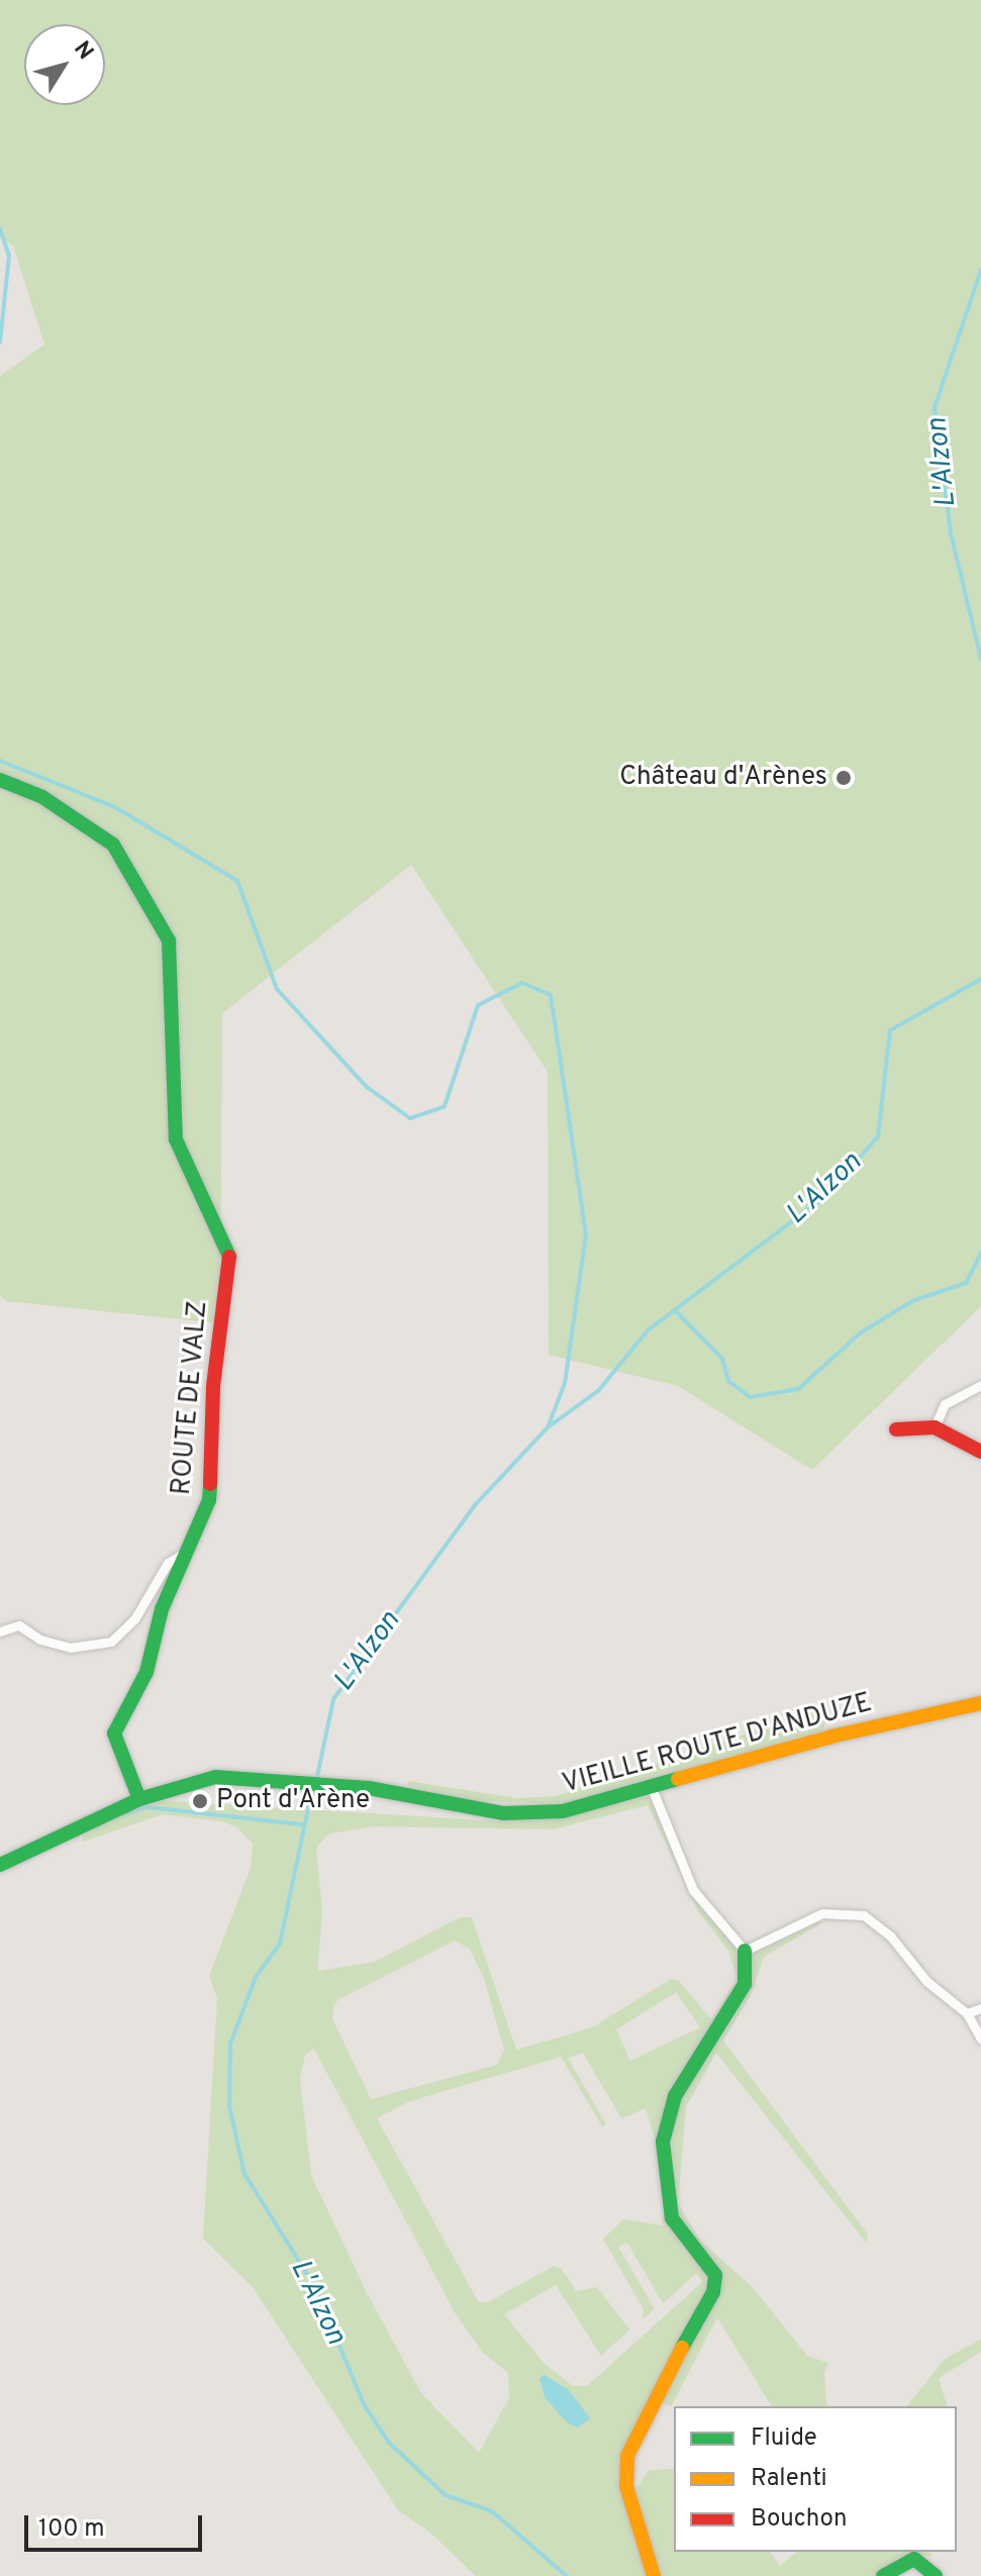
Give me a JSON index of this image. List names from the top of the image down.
{
  "streets": {
    "street": ["ROUTE DE VALZ", "VIEILLE ROUTE D'ANDUZE"]
  },
  "crossings": [
    ["ROUTE DE VALZ", "VIEILLE ROUTE D'ANDUZE"]
  ],
  "water": ["L'Alzon"],
  "places": ["Château d'Arènes", "Pont d'Arène"],
  "legend": ["Fluide", "Ralenti", "Bouchon"],
  "scale_bar": "100 m",
  "north": "top right"
}
